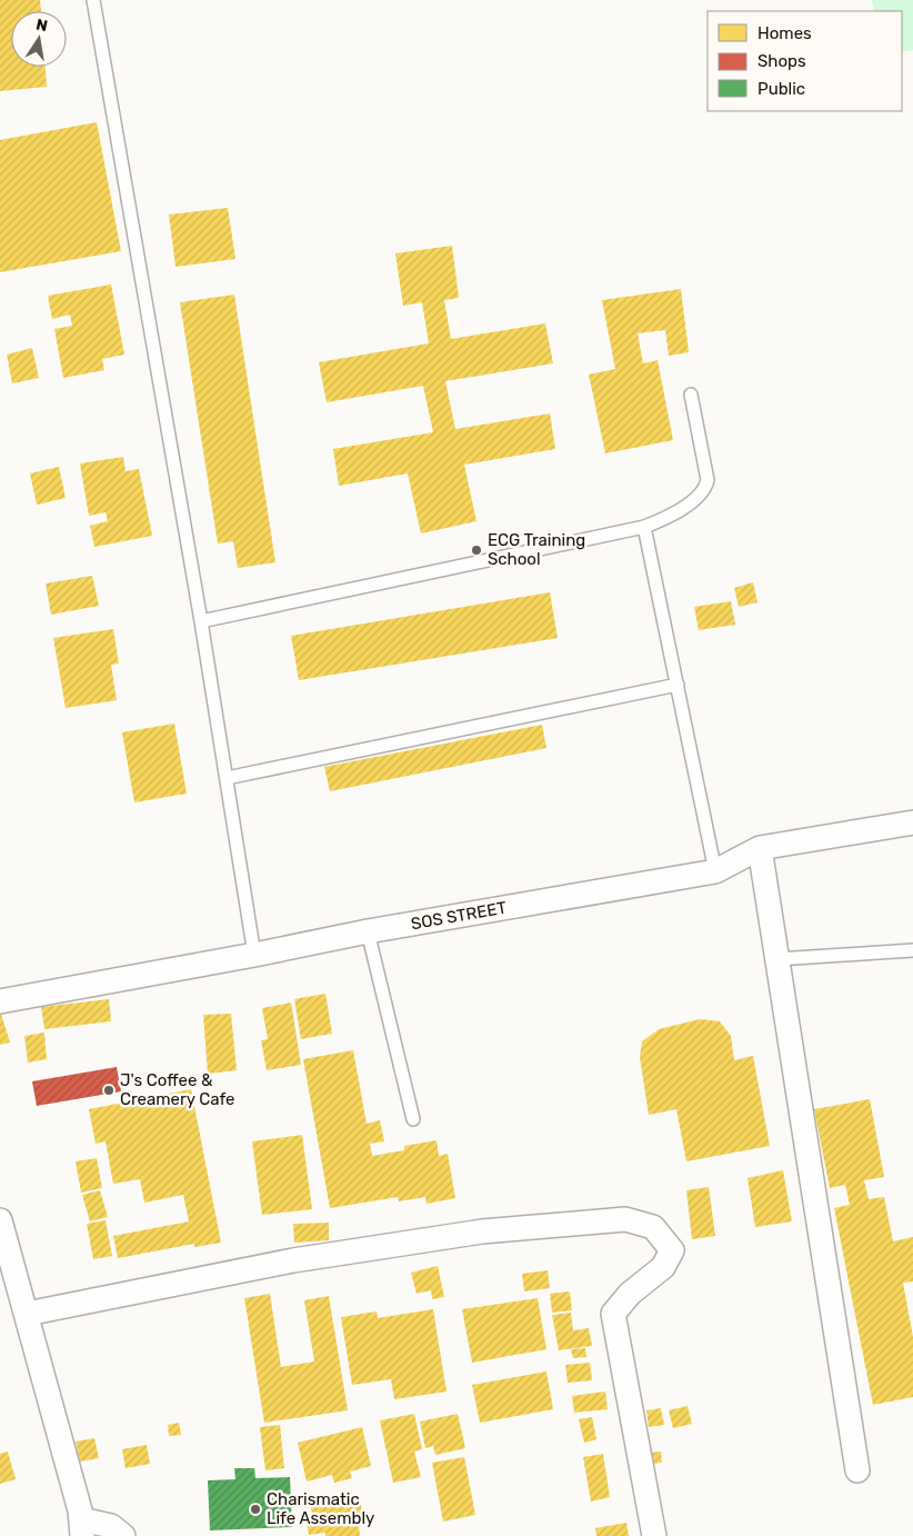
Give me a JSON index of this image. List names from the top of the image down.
{
  "streets": {
    "street": ["SOS STREET"]
  },
  "places": ["ECG Training School", "J's Coffee & Creamery Cafe", "Charismatic Life Assembly"],
  "legend": ["Homes", "Shops", "Public"],
  "north": "top"
}
